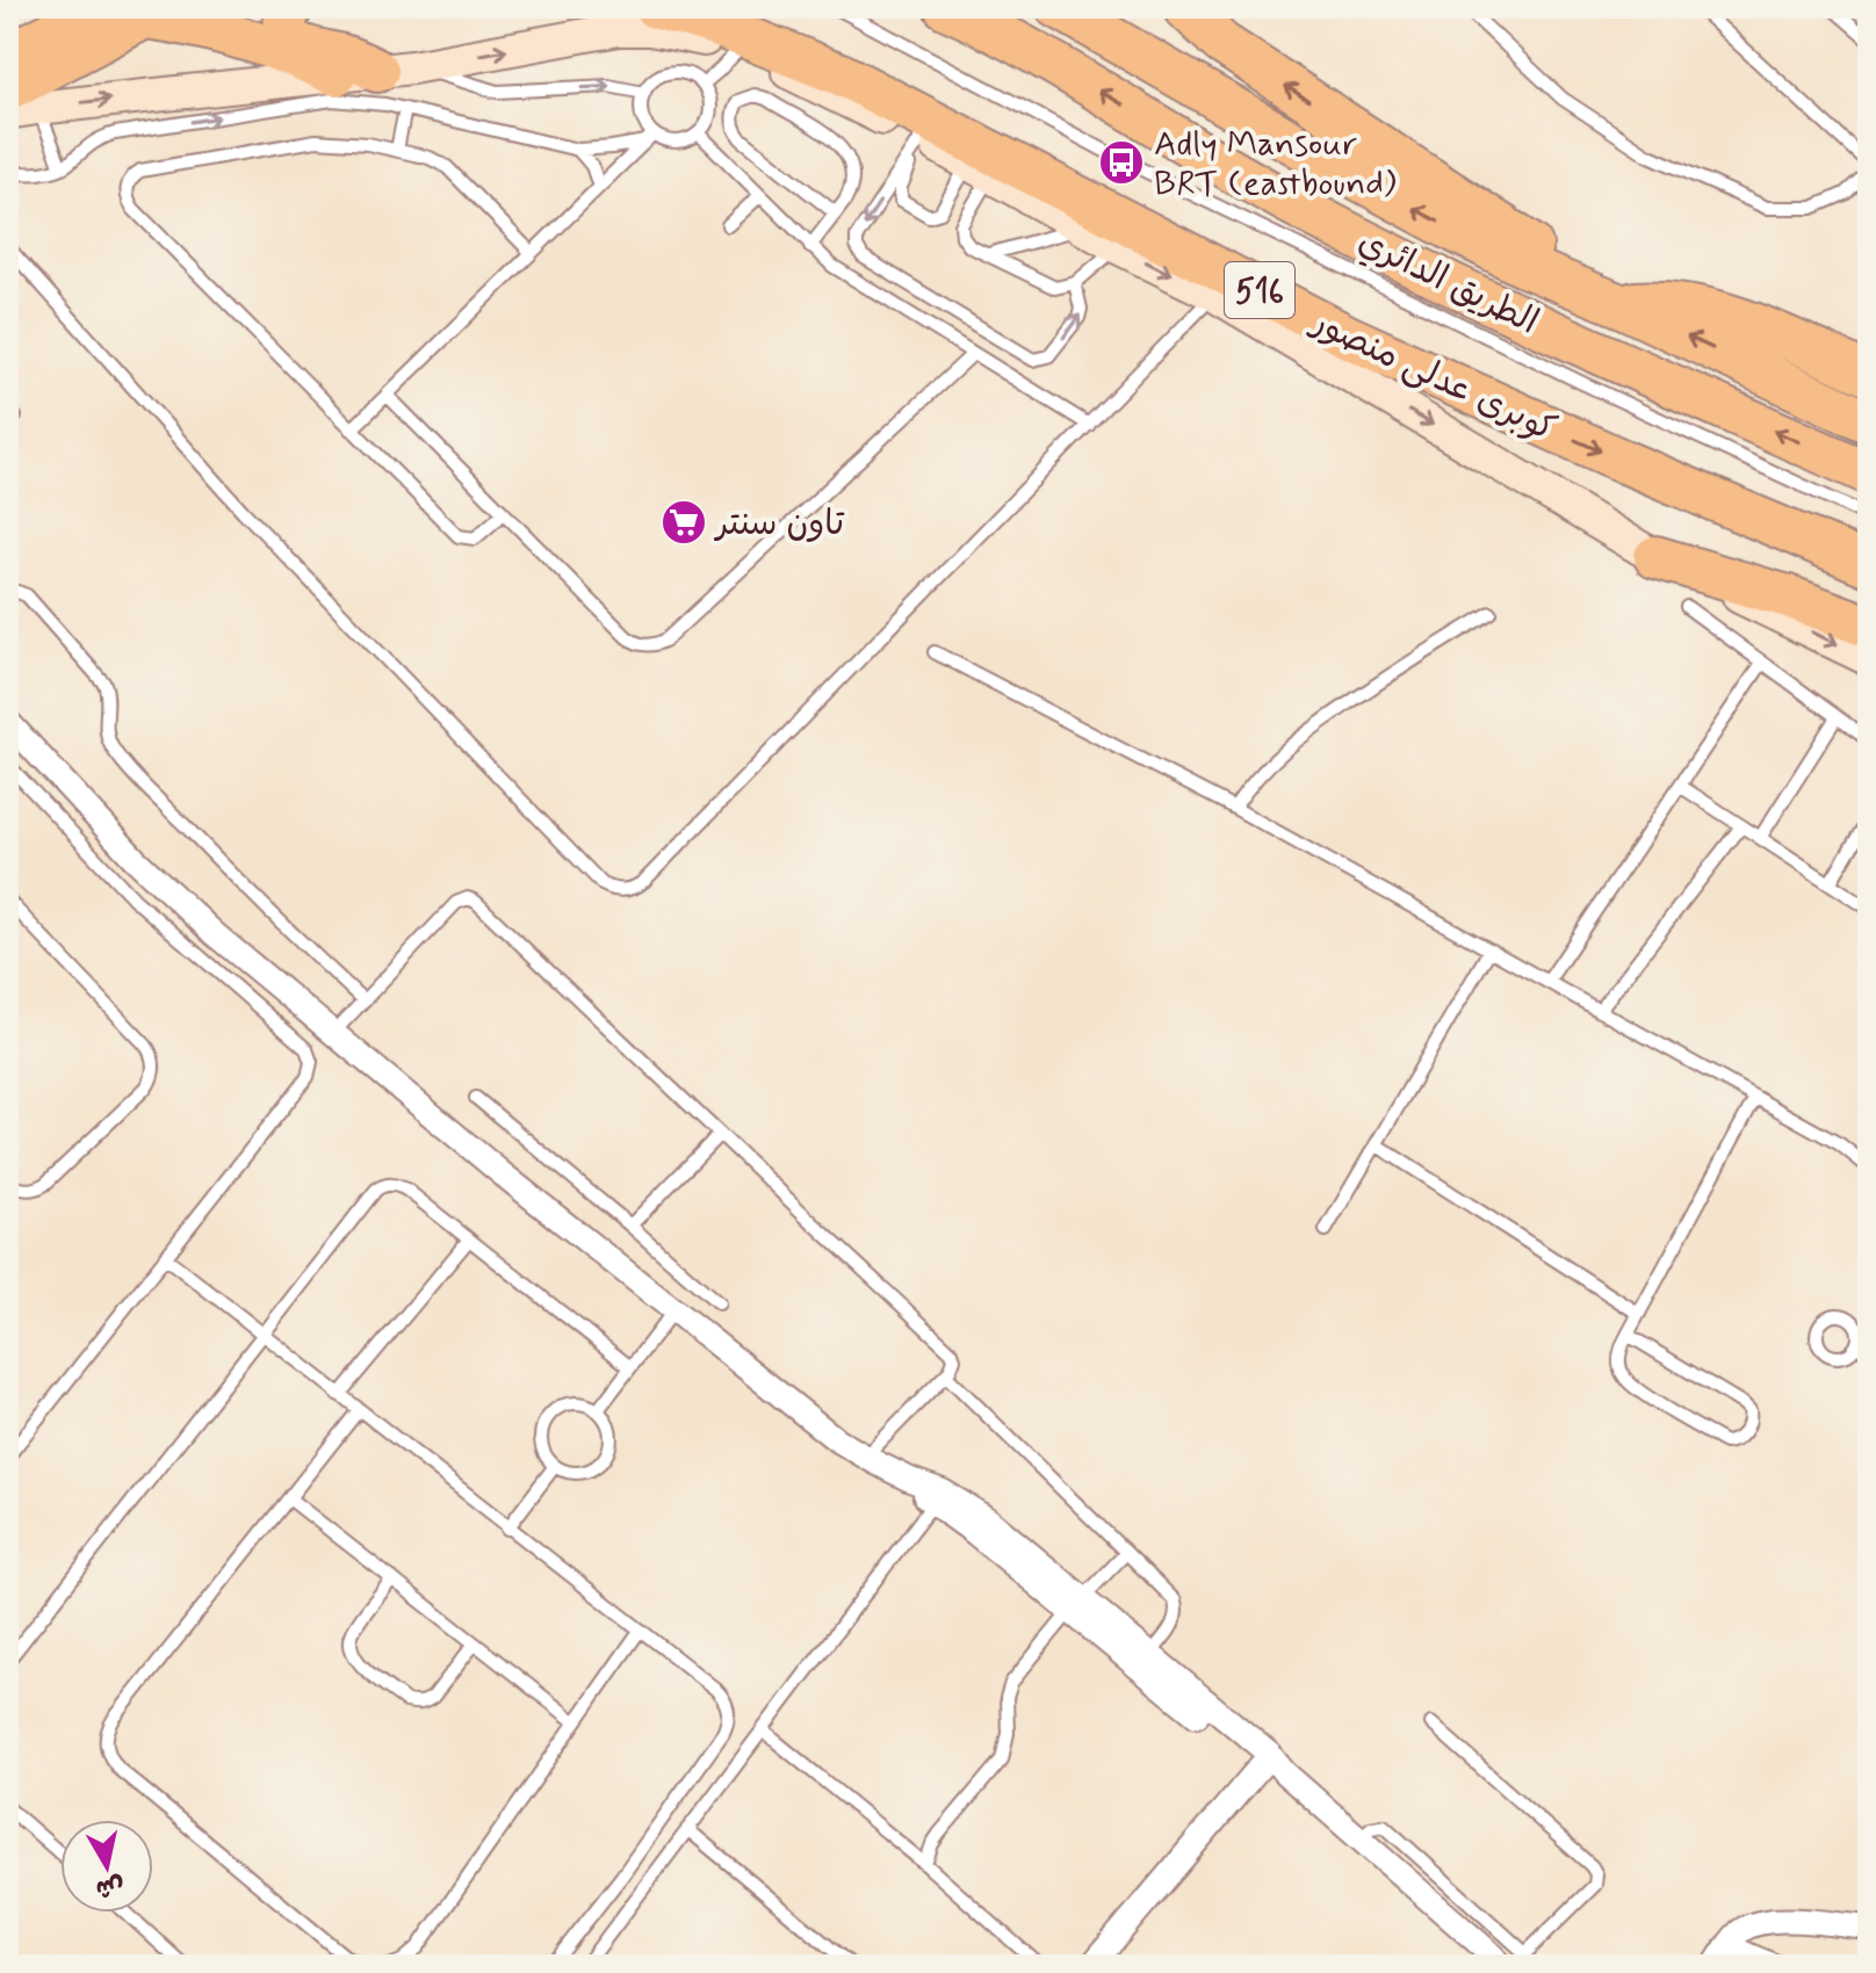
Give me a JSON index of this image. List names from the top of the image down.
{
  "streets": {
    "highway": ["الطريق الدائري", "516", "كوبرى عدلى منصور"]
  },
  "places": {
    "bus stop": ["Adly Mansour BRT (eastbound)"],
    "supermarket": ["تاون سنتر"]
  },
  "north": "bottom"
}
